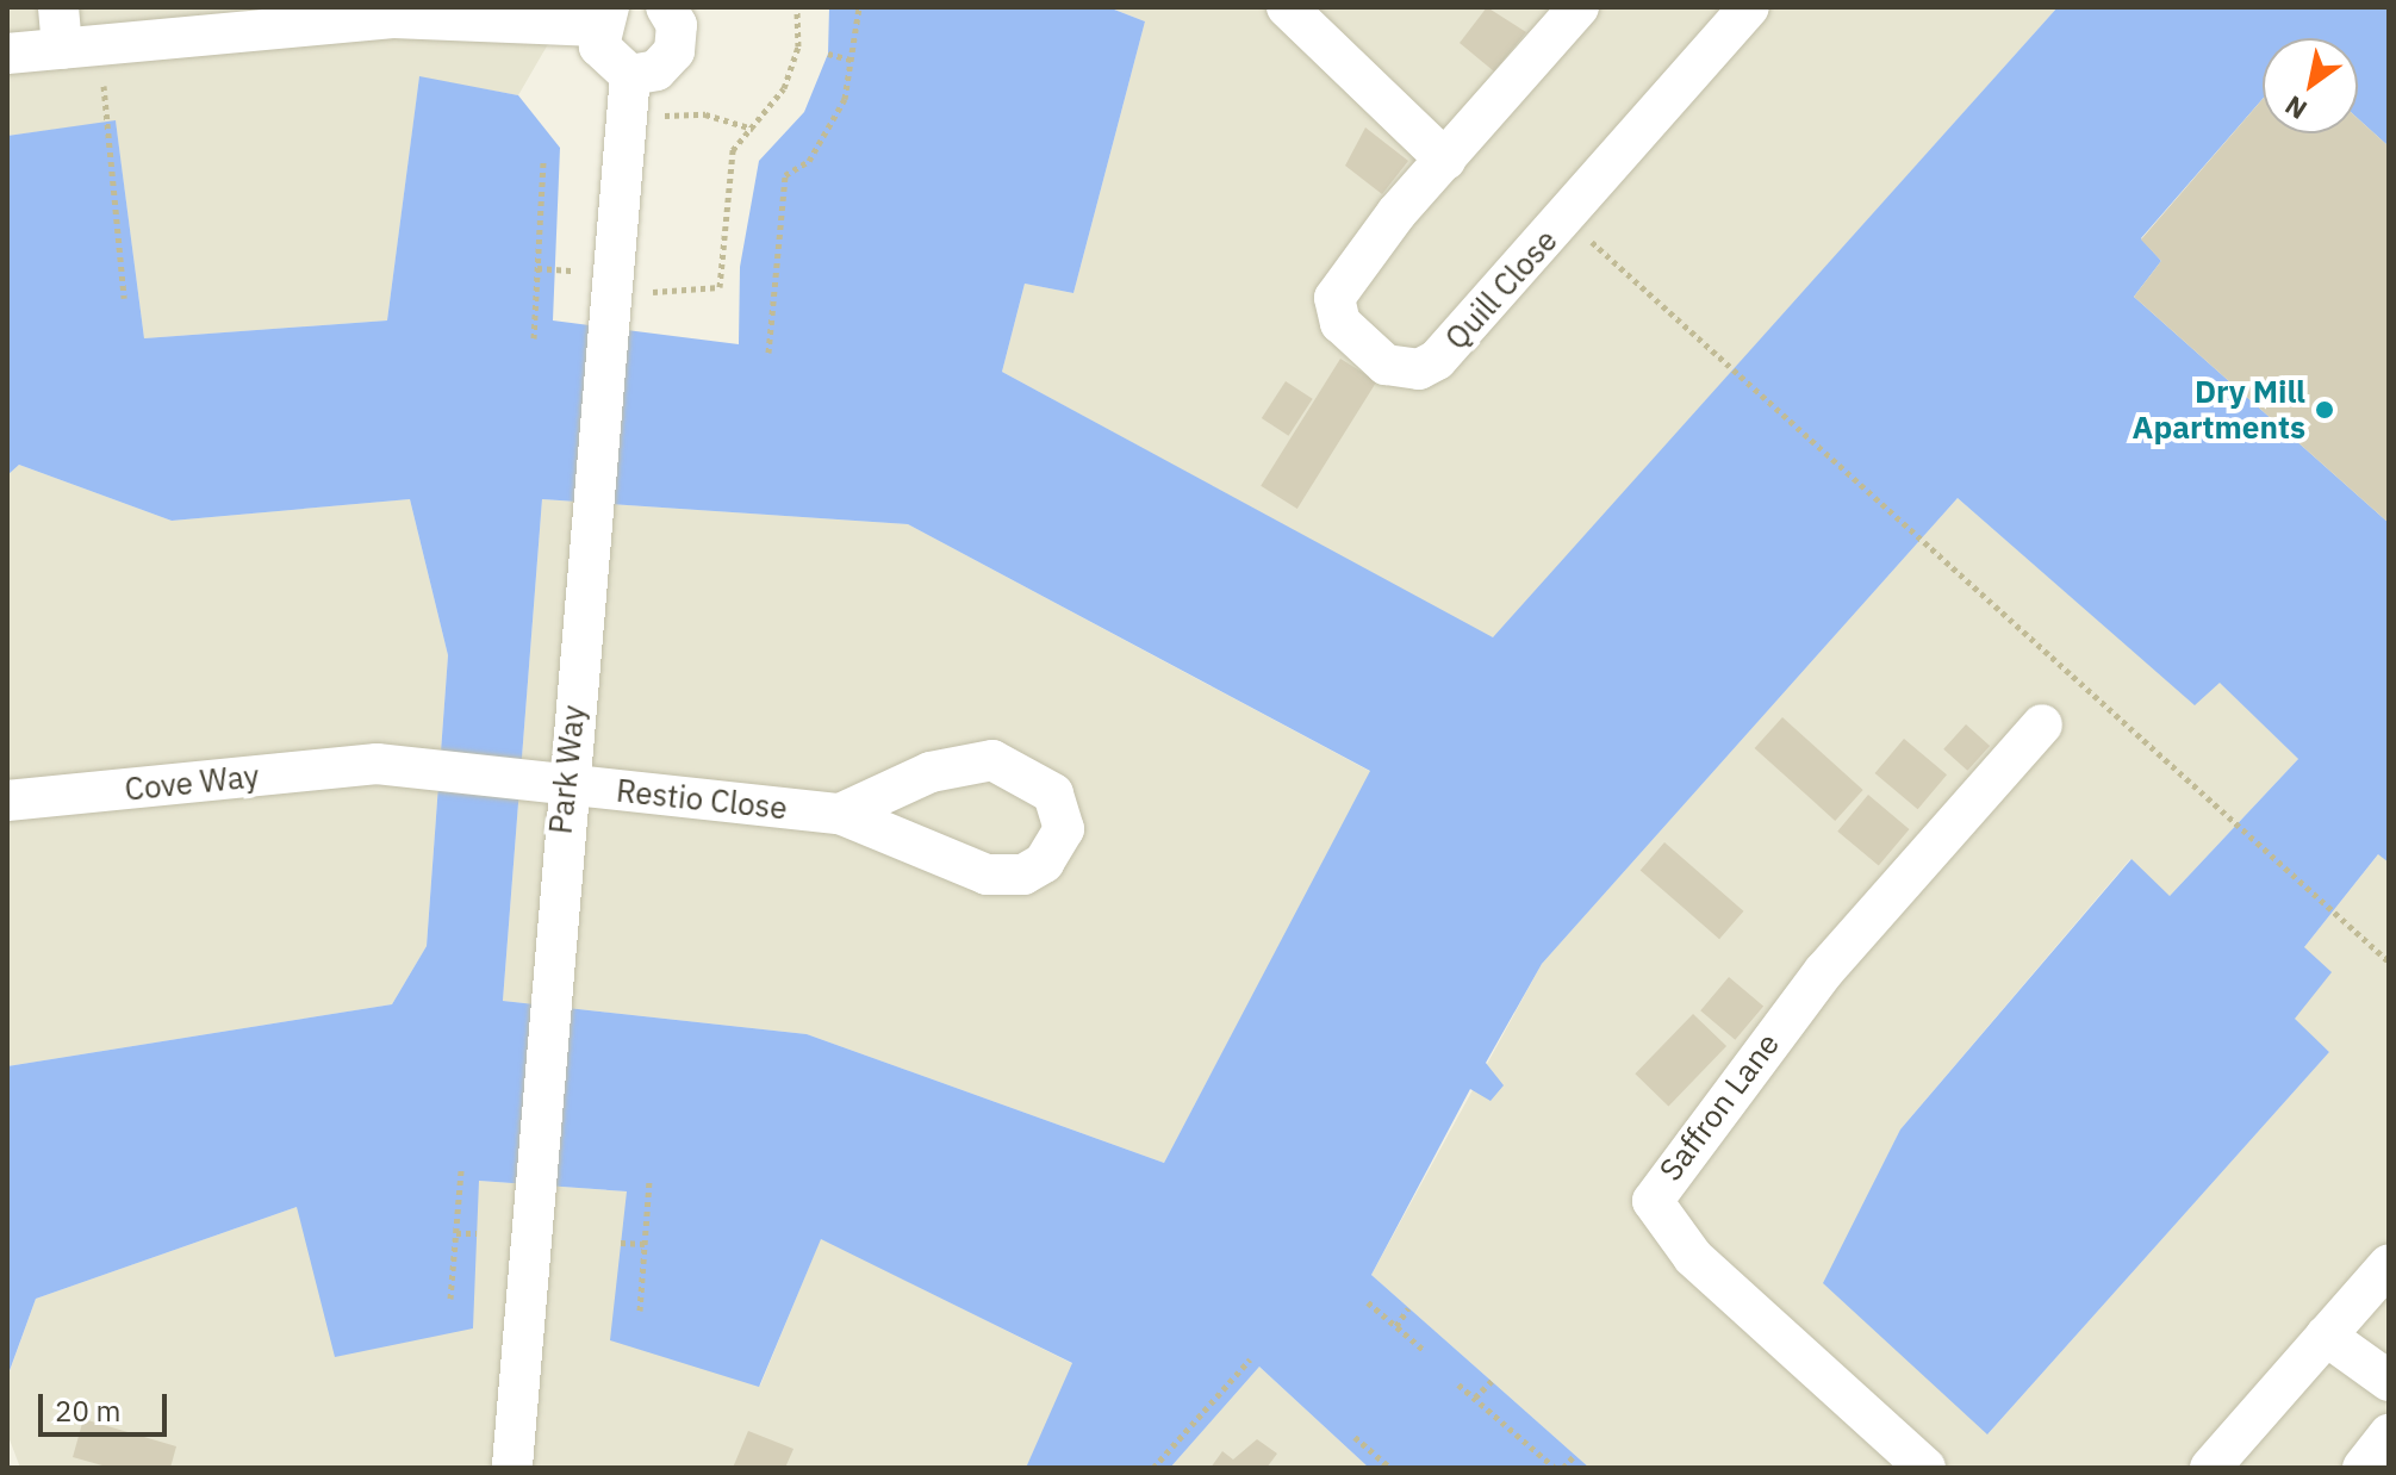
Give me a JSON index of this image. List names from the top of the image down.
{
  "streets": {
    "street": [
      "Quill Close",
      "Park Way",
      "Cove Way",
      "Restio Close",
      "Saffron Lane"
    ]
  },
  "crossings": [
    ["Park Way", "Cove Way"],
    ["Park Way", "Restio Close"],
    ["Cove Way", "Restio Close"]
  ],
  "places": ["Dry Mill Apartments"],
  "scale_bar": "20 m",
  "north": "bottom left"
}
